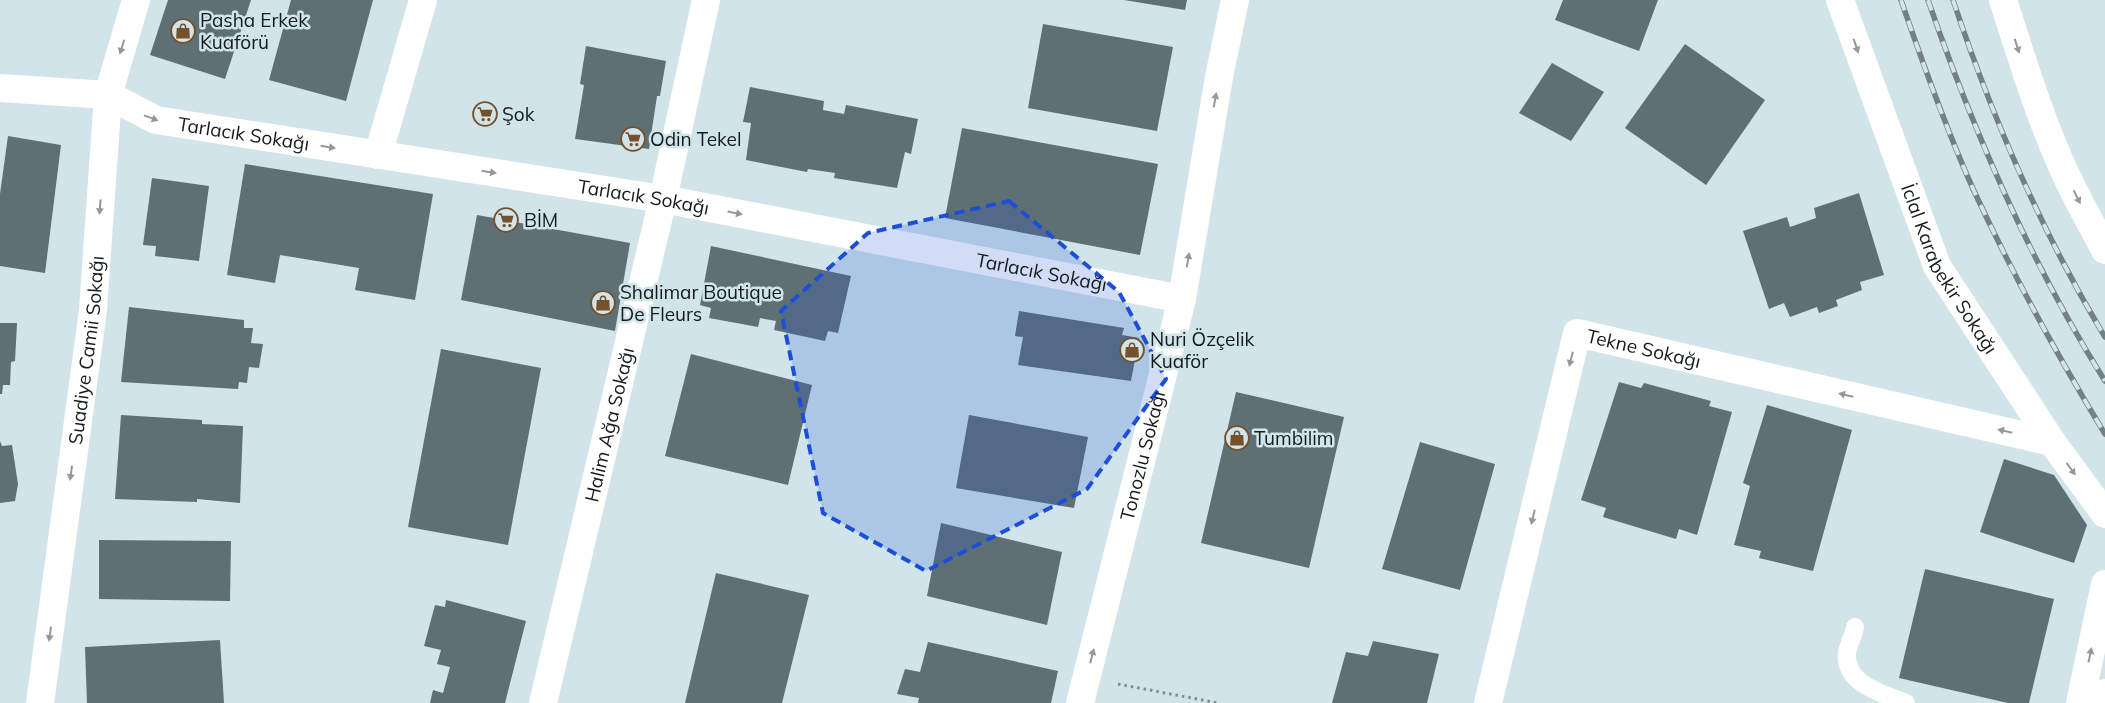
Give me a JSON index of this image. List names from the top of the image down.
{
  "streets": {
    "street": [
      "Tarlacık Sokağı",
      "İclal Karabekir Sokağı",
      "Tekne Sokağı",
      "Suadiye Camii Sokağı",
      "Halim Ağa Sokağı",
      "Tonozlu Sokağı"
    ]
  },
  "crossings": [
    ["Tarlacık Sokağı", "Suadiye Camii Sokağı"],
    ["Tarlacık Sokağı", "Halim Ağa Sokağı"],
    ["Tarlacık Sokağı", "Tonozlu Sokağı"],
    ["İclal Karabekir Sokağı", "Tekne Sokağı"]
  ],
  "one_way": ["Tarlacık Sokağı", "Suadiye Camii Sokağı", "Tonozlu Sokağı"],
  "places": {
    "shop": [
      "Pasha Erkek Kuaförü",
      "Shalimar Boutique De Fleurs",
      "Nuri Özçelik Kuaför",
      "Tumbilim"
    ],
    "supermarket": ["Şok", "Odin Tekel", "BİM"]
  }
}
